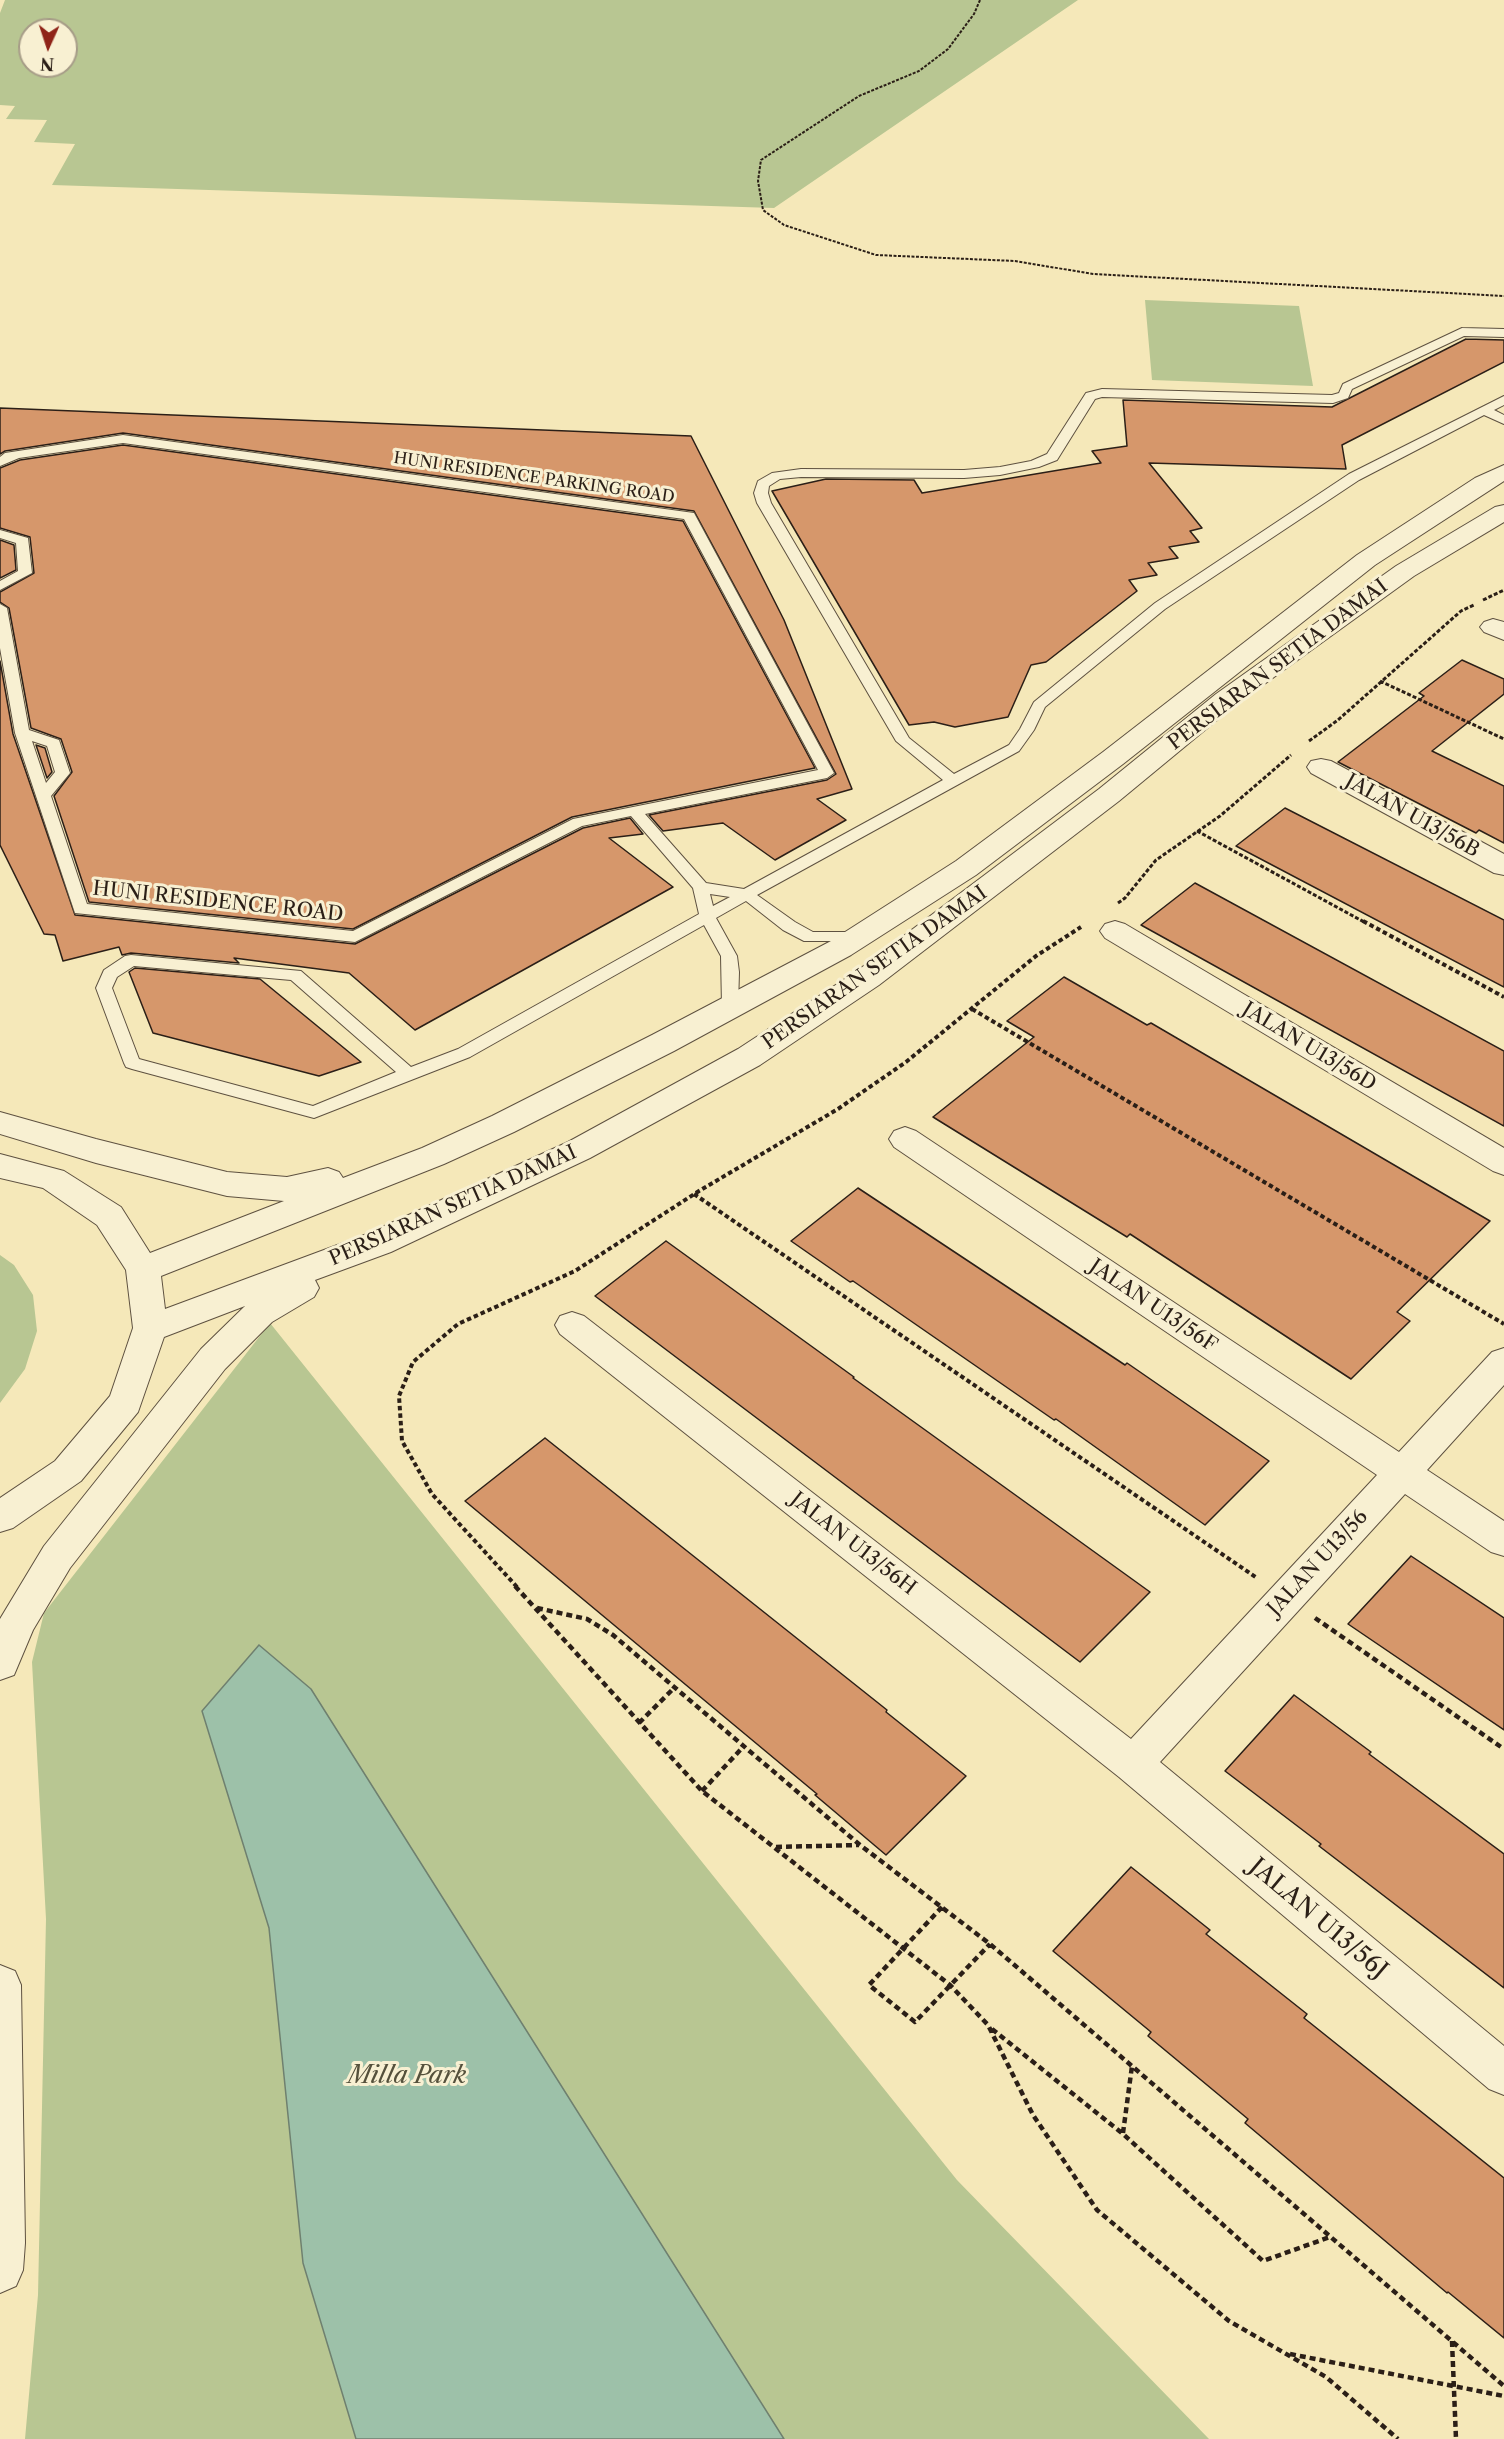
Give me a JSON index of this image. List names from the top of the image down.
{
  "streets": {
    "street": [
      "PERSIARAN SETIA DAMAI",
      "JALAN U13/56B",
      "JALAN U13/56D",
      "JALAN U13/56F",
      "JALAN U13/56H",
      "JALAN U13/56",
      "JALAN U13/56J"
    ],
    "lane": ["HUNI RESIDENCE PARKING ROAD", "HUNI RESIDENCE ROAD"]
  },
  "crossings": [
    ["HUNI RESIDENCE PARKING ROAD", "HUNI RESIDENCE ROAD"],
    ["JALAN U13/56F", "JALAN U13/56"],
    ["JALAN U13/56H", "JALAN U13/56"],
    ["JALAN U13/56H", "JALAN U13/56J"],
    ["JALAN U13/56", "JALAN U13/56J"]
  ],
  "parks": ["Milla Park"],
  "north": "bottom"
}
